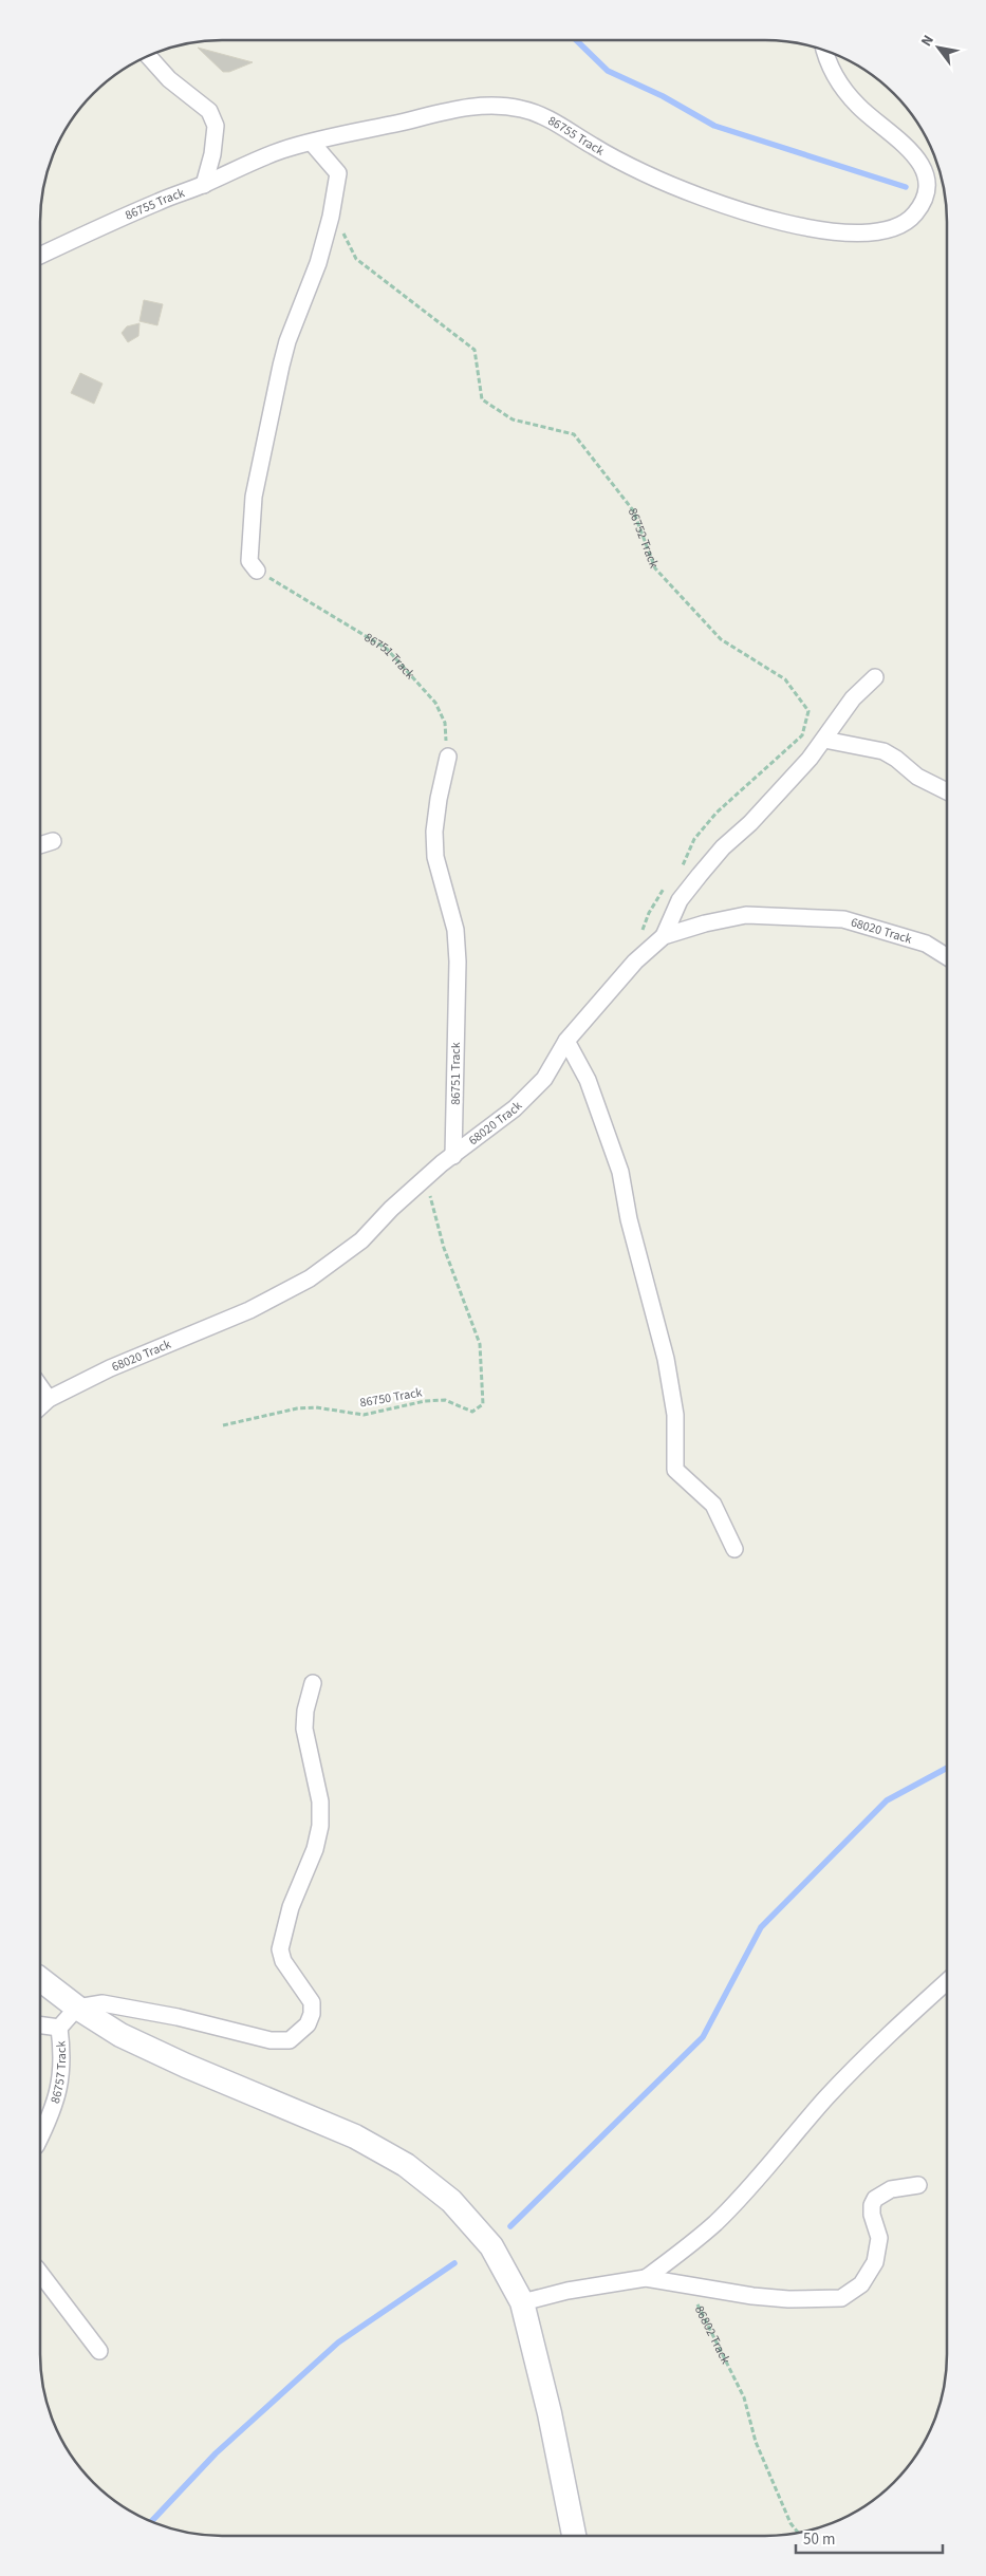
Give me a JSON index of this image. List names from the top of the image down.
{
  "streets": {
    "street": [
      "86755 Track",
      "86751 Track",
      "68020 Track",
      "86757 Track"
    ],
    "path": ["86752 Track", "86750 Track", "86802 Track"]
  },
  "crossings": [
    ["86751 Track", "68020 Track"],
    ["68020 Track", "86750 Track"]
  ],
  "scale_bar": "50 m",
  "north": "top left"
}
